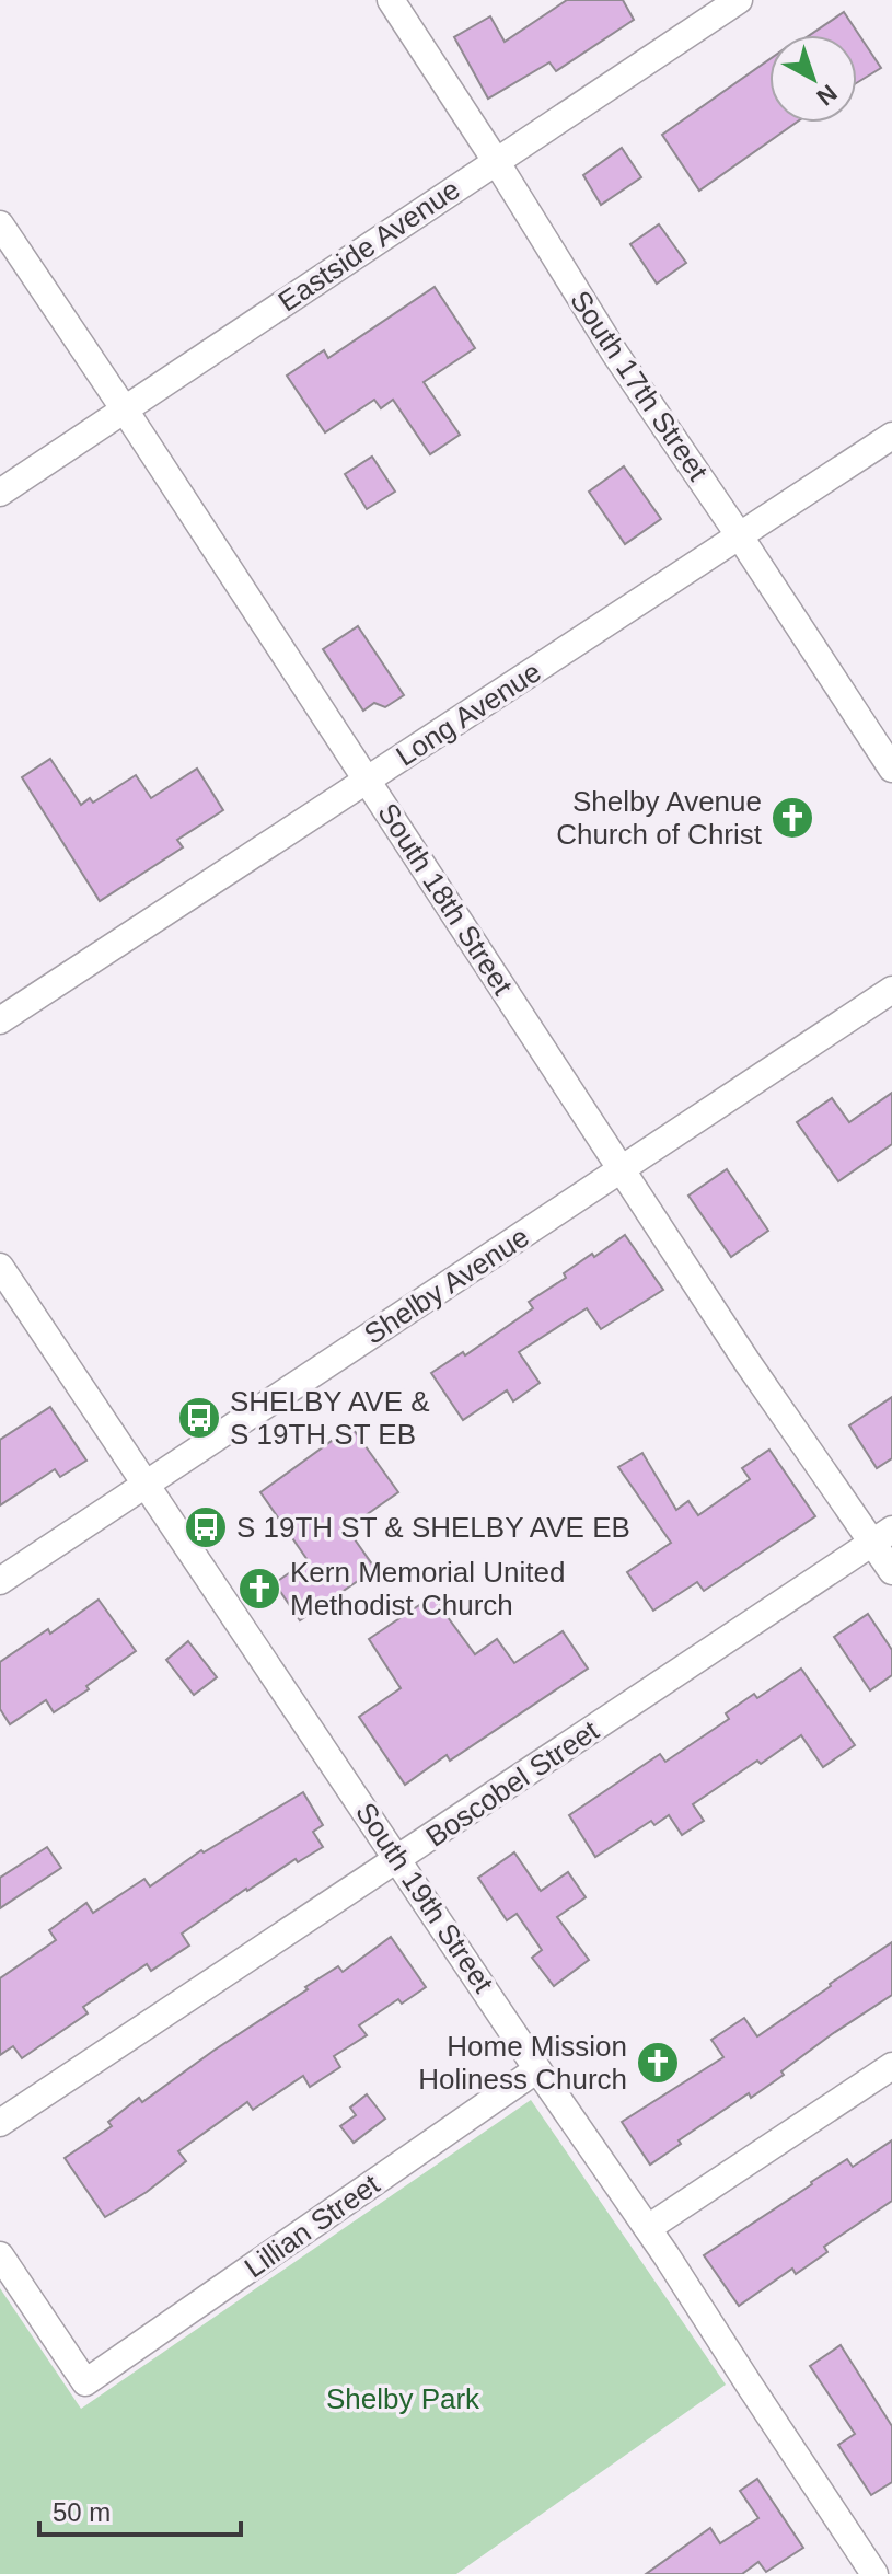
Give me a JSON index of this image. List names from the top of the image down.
{
  "streets": {
    "street": [
      "Eastside Avenue",
      "South 17th Street",
      "Long Avenue",
      "South 18th Street",
      "Shelby Avenue",
      "Boscobel Street",
      "South 19th Street",
      "Lillian Street"
    ]
  },
  "crossings": [
    ["Eastside Avenue", "South 17th Street"],
    ["Eastside Avenue", "South 18th Street"],
    ["South 17th Street", "Long Avenue"],
    ["Long Avenue", "South 18th Street"],
    ["South 18th Street", "Shelby Avenue"],
    ["South 18th Street", "Boscobel Street"],
    ["Shelby Avenue", "South 19th Street"],
    ["Boscobel Street", "South 19th Street"],
    ["South 19th Street", "Lillian Street"]
  ],
  "parks": ["Shelby Park"],
  "places": {
    "church": ["Shelby Avenue Church of Christ", "Kern Memorial United Methodist Church", "Home Mission Holiness Church"],
    "bus stop": ["SHELBY AVE & S 19TH ST EB", "S 19TH ST & SHELBY AVE EB"]
  },
  "scale_bar": "50 m",
  "north": "bottom right"
}
